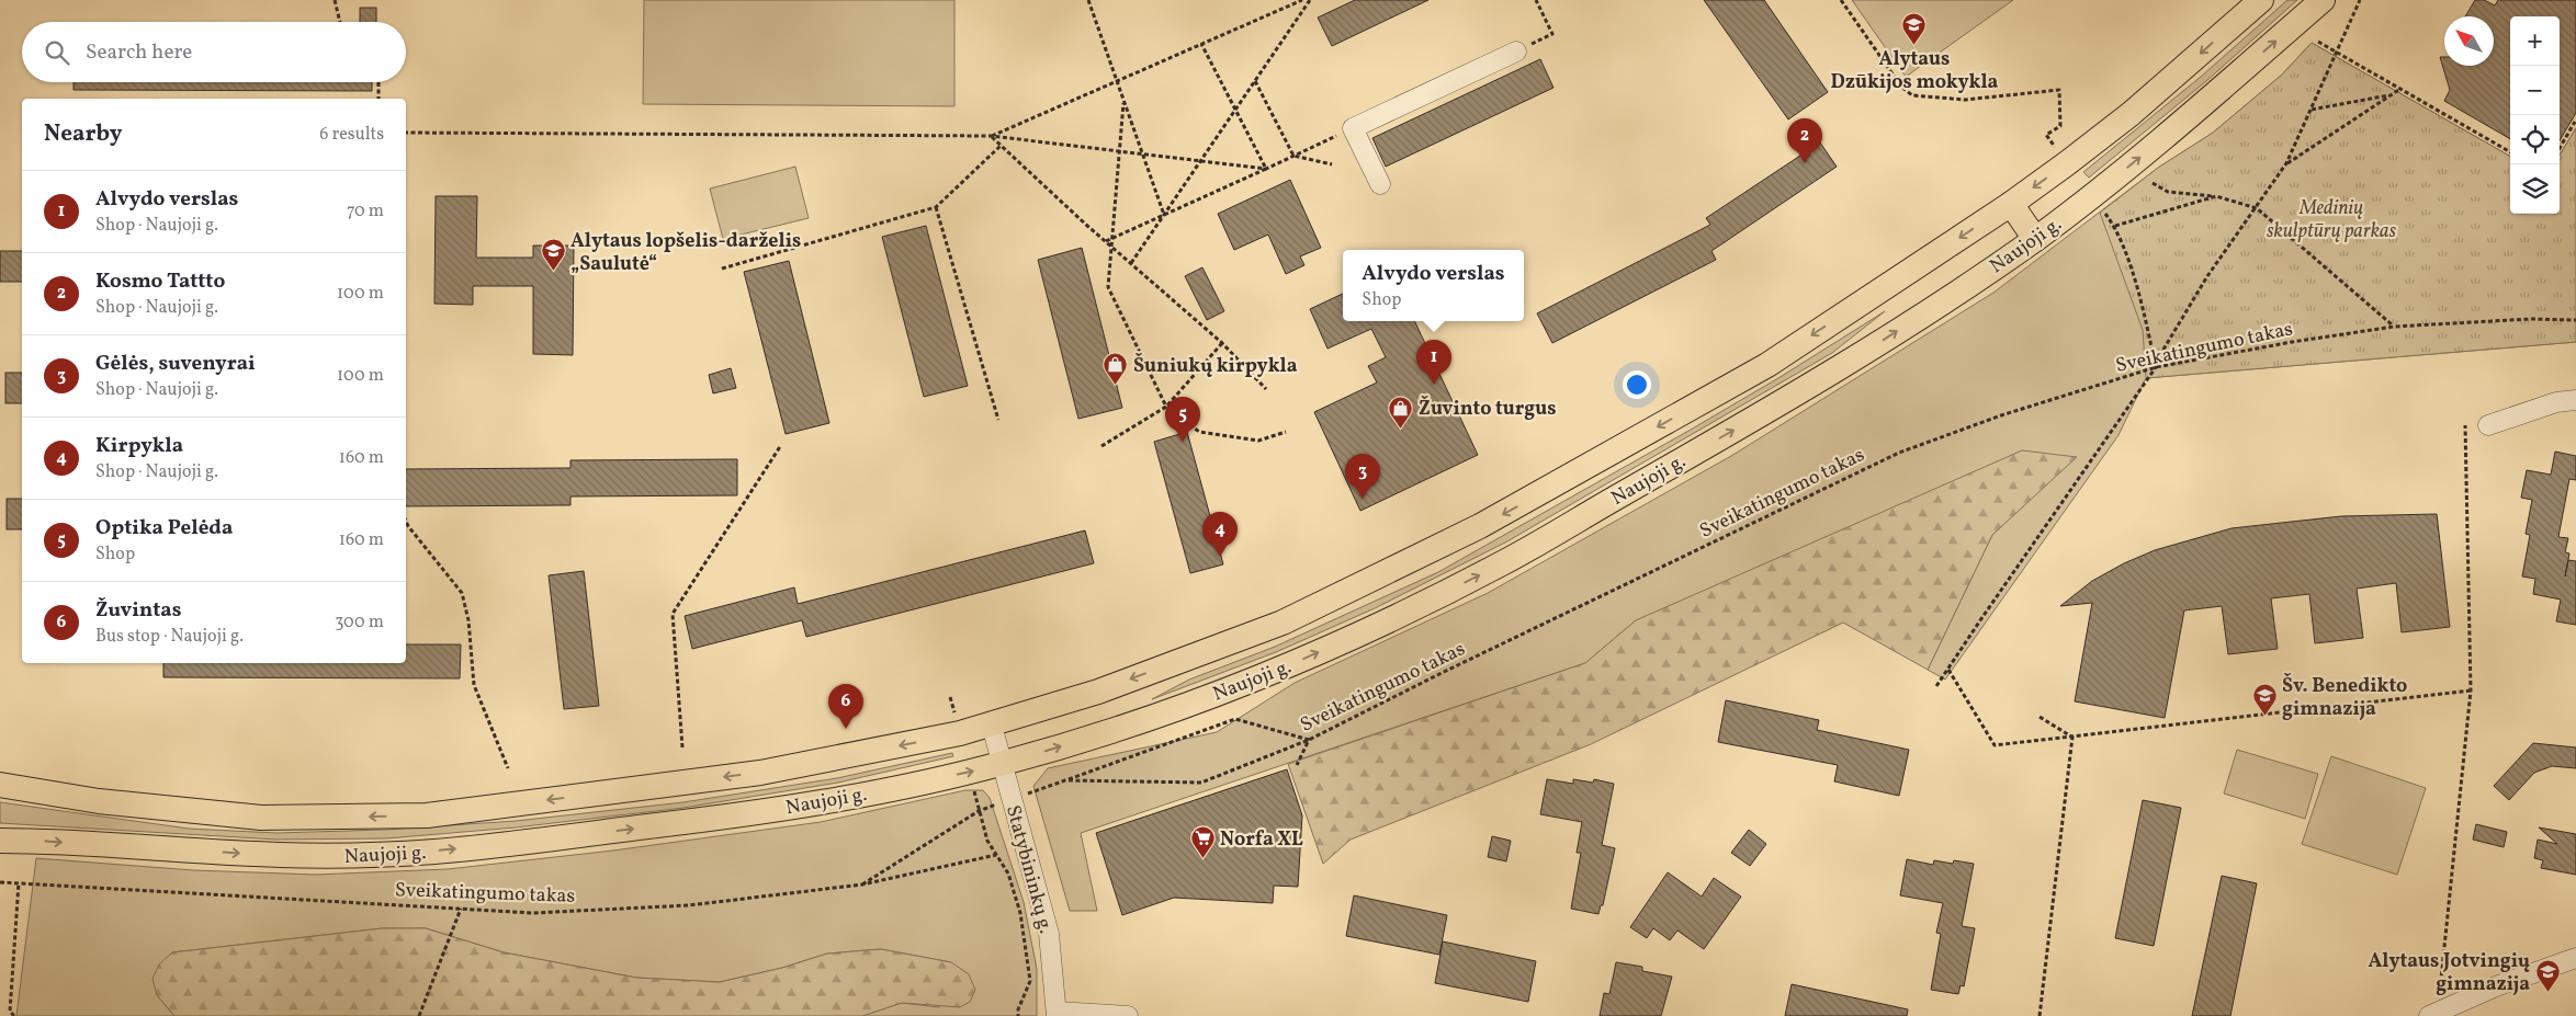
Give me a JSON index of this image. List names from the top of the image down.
{
  "streets": {
    "main road": ["Naujoji g."],
    "street": ["Statybininkų g."],
    "path": ["Sveikatingumo takas"]
  },
  "crossings": [
    ["Naujoji g.", "Statybininkų g."]
  ],
  "parks": ["Medinių skulptūrų parkas"],
  "places": {
    "school or university": [
      "Alytaus Dzūkijos mokykla",
      "Alytaus lopšelis-darželis „Saulutė“",
      "Šv. Benedikto gimnazija",
      "Alytaus Jotvingių gimnazija"
    ],
    "shop": ["Šuniukų kirpykla", "Žuvinto turgus"],
    "supermarket": ["Norfa XL"]
  },
  "north": "top left",
  "page": {
    "map_buttons": ["+", "−"],
    "search": "Search here",
    "heading": ["Nearby", "6 results"],
    "pins": [
      "2",
      "1",
      "5",
      "3",
      "4",
      "6"
    ],
    "list": [
      {
        "mark": "1",
        "name": "Alvydo verslas",
        "note": "Shop · Naujoji g.",
        "value": "70 m"
      },
      {
        "mark": "2",
        "name": "Kosmo Tattto",
        "note": "Shop · Naujoji g.",
        "value": "100 m"
      },
      {
        "mark": "3",
        "name": "Gėlės, suvenyrai",
        "note": "Shop · Naujoji g.",
        "value": "100 m"
      },
      {
        "mark": "4",
        "name": "Kirpykla",
        "note": "Shop · Naujoji g.",
        "value": "160 m"
      },
      {
        "mark": "5",
        "name": "Optika Pelėda",
        "note": "Shop",
        "value": "160 m"
      },
      {
        "mark": "6",
        "name": "Žuvintas",
        "note": "Bus stop · Naujoji g.",
        "value": "300 m"
      }
    ],
    "popup": ["Alvydo verslas", "Shop"]
  }
}
